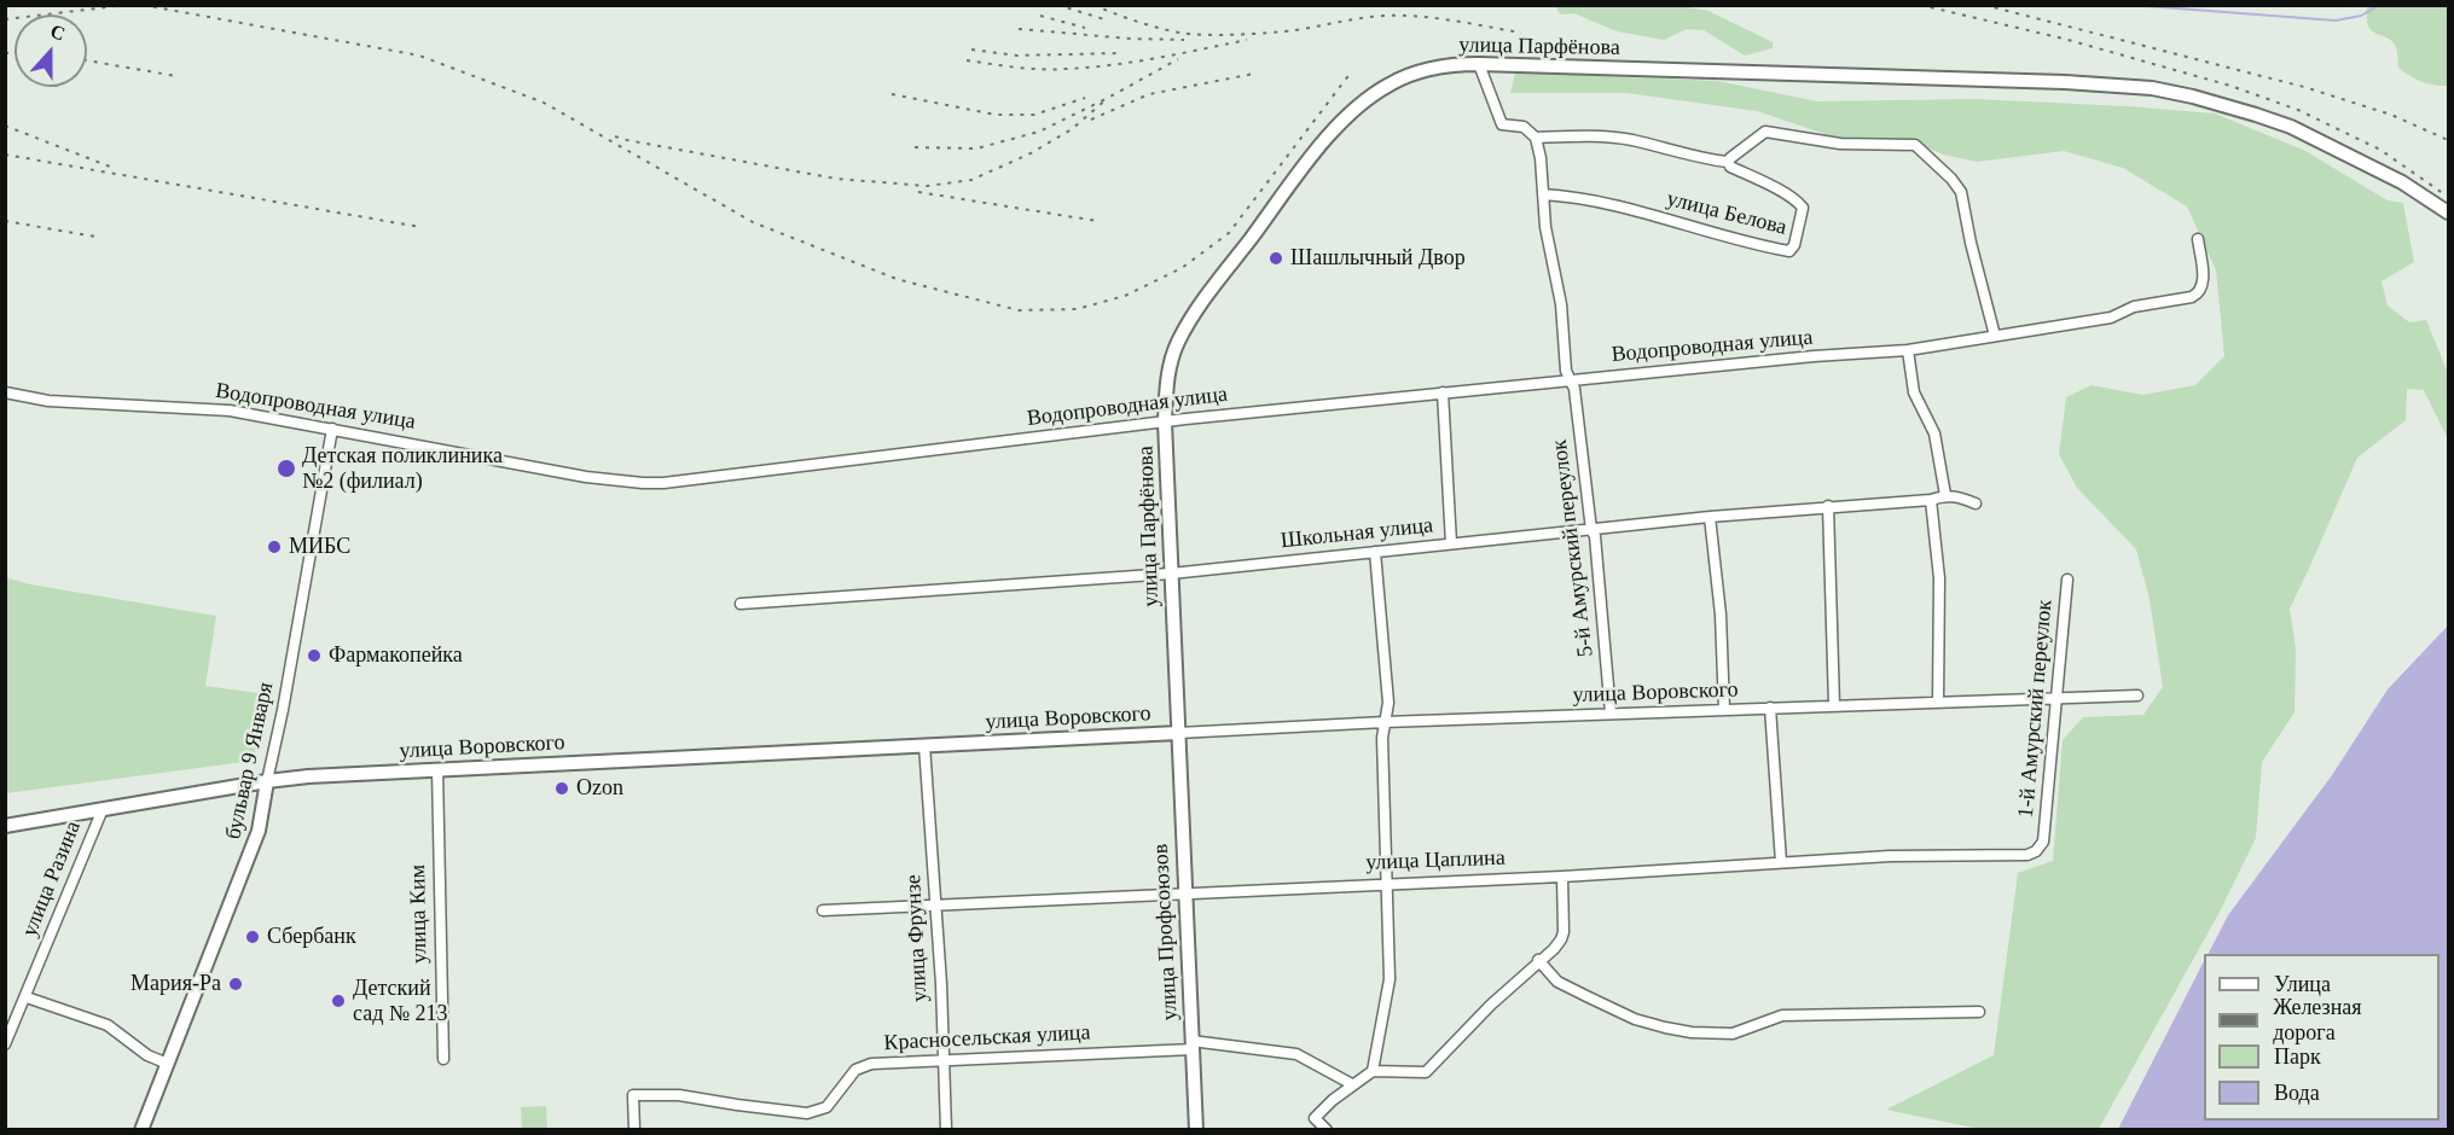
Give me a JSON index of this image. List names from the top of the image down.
{
  "streets": {
    "main road": [
      "улица Парфёнова",
      "улица Воровского",
      "бульвар 9 Января",
      "улица Профсоюзов"
    ],
    "street": [
      "улица Белова",
      "Водопроводная улица",
      "Школьная улица",
      "5-й Амурский переулок",
      "1-й Амурский переулок",
      "улица Цаплина",
      "улица Разина",
      "улица Ким",
      "улица Фрунзе",
      "Красносельская улица"
    ]
  },
  "crossings": [
    ["улица Парфёнова", "Водопроводная улица"],
    ["улица Парфёнова", "Школьная улица"],
    ["улица Парфёнова", "улица Воровского"],
    ["улица Парфёнова", "улица Профсоюзов"],
    ["улица Белова", "5-й Амурский переулок"],
    ["Водопроводная улица", "5-й Амурский переулок"],
    ["Водопроводная улица", "бульвар 9 Января"],
    ["Школьная улица", "5-й Амурский переулок"],
    ["5-й Амурский переулок", "улица Воровского"],
    ["улица Воровского", "1-й Амурский переулок"],
    ["улица Воровского", "бульвар 9 Января"],
    ["улица Воровского", "улица Разина"],
    ["улица Воровского", "улица Ким"],
    ["улица Воровского", "улица Профсоюзов"],
    ["улица Воровского", "улица Фрунзе"],
    ["1-й Амурский переулок", "улица Цаплина"],
    ["улица Цаплина", "улица Профсоюзов"],
    ["улица Цаплина", "улица Фрунзе"],
    ["улица Профсоюзов", "Красносельская улица"],
    ["улица Фрунзе", "Красносельская улица"]
  ],
  "places": [
    "Шашлычный Двор",
    "Детская поликлиника №2 (филиал)",
    "МИБС",
    "Фармакопейка",
    "Ozon",
    "Сбербанк",
    "Мария-Ра",
    "Детский сад № 213"
  ],
  "legend": [
    "Улица",
    "Железная дорога",
    "Парк",
    "Вода"
  ],
  "north": "top"
}
